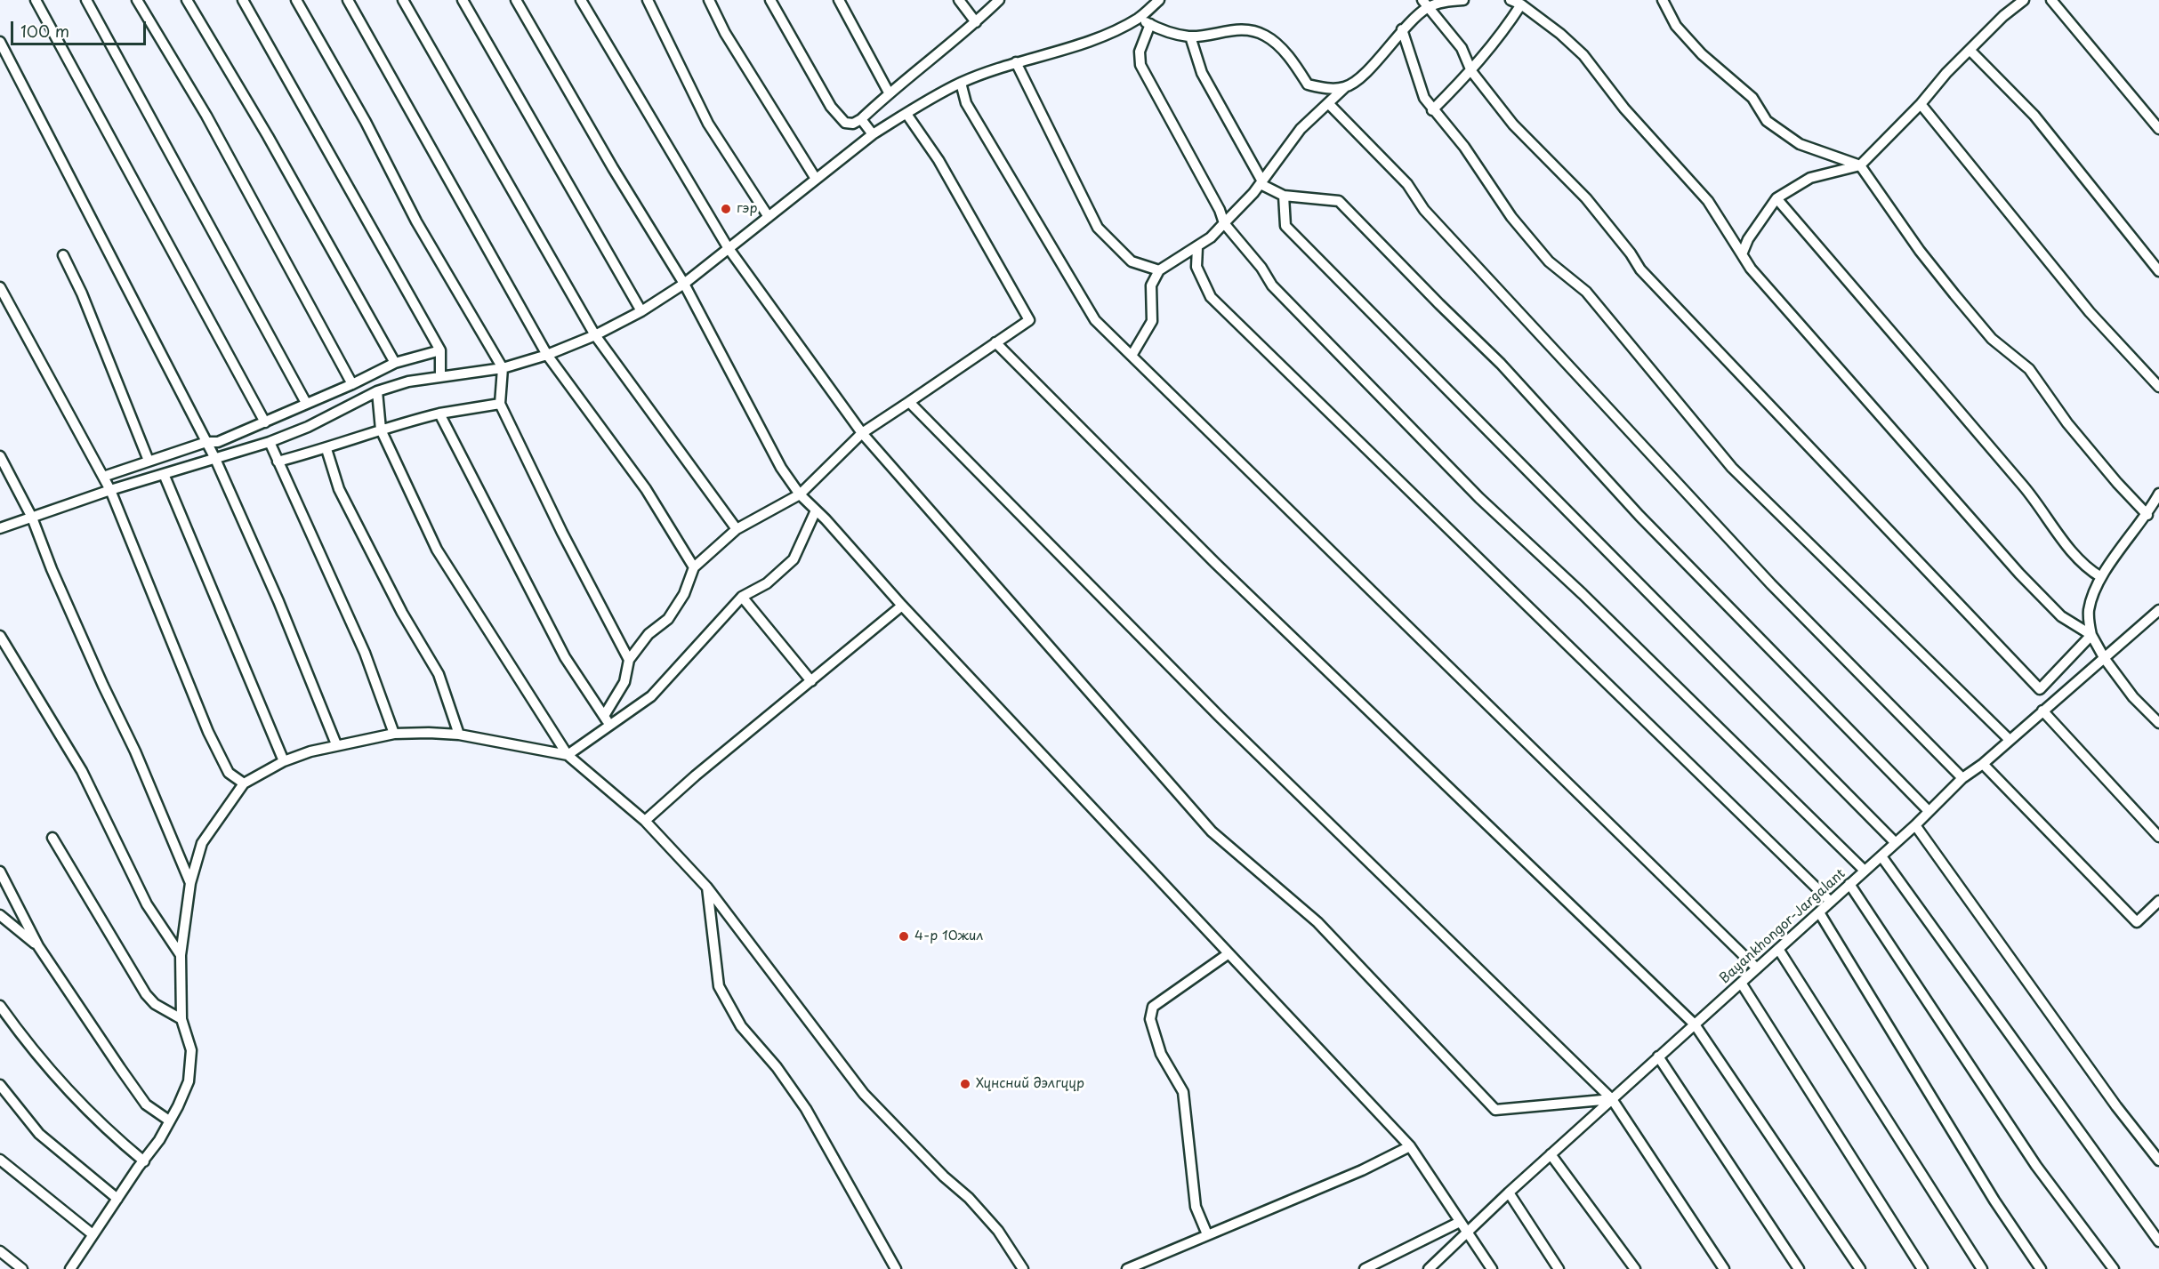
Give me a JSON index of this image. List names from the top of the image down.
{
  "streets": {
    "street": ["Bayankhongor-Jargalant"]
  },
  "places": ["гэр", "4-р 10жил", "Хүнсний дэлгүүр"],
  "scale_bar": "100 m"
}
